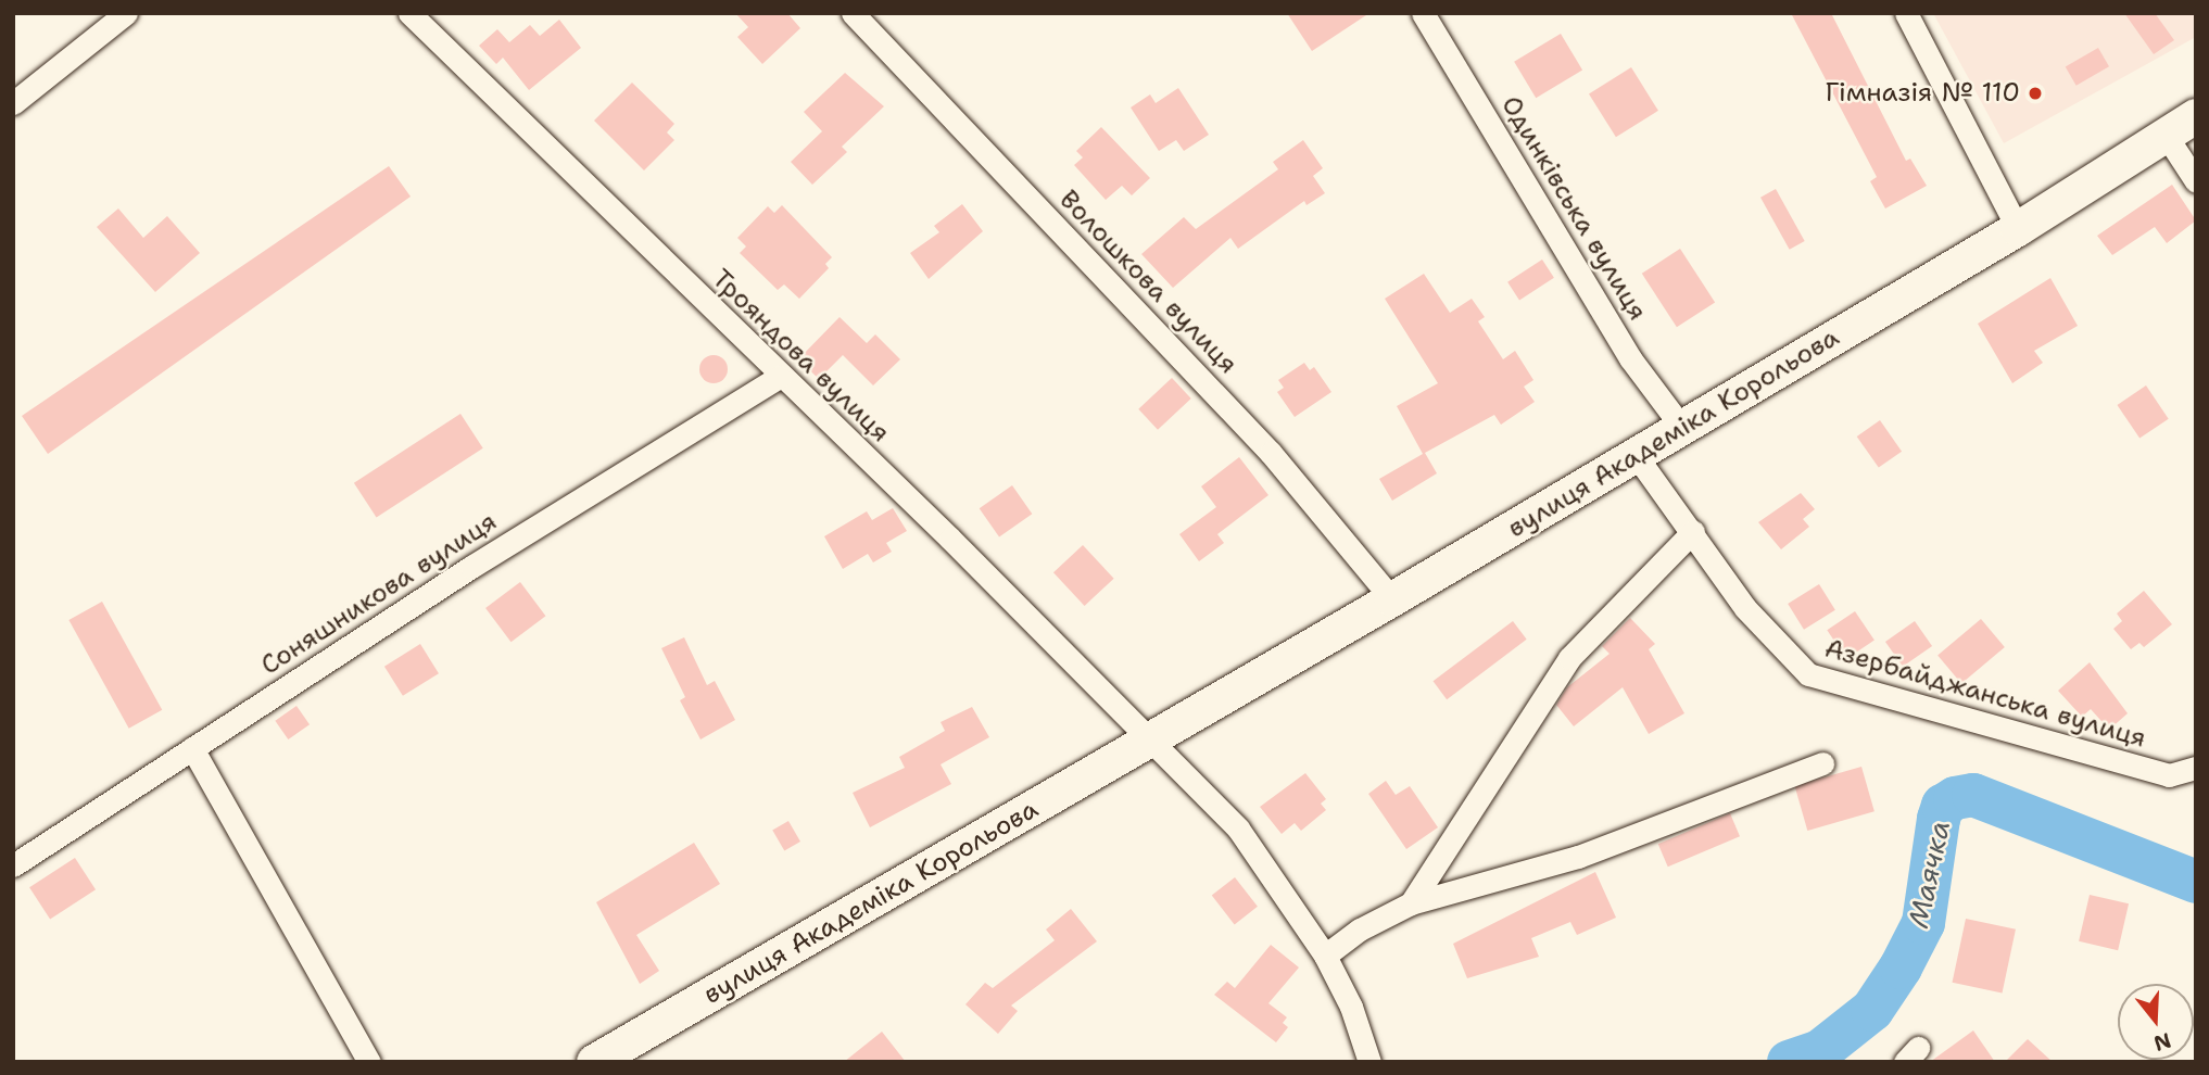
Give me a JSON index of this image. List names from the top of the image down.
{
  "streets": {
    "main road": ["вулиця Академіка Корольова"],
    "street": [
      "Одинківська вулиця",
      "Волошкова вулиця",
      "Трояндова вулиця",
      "Соняшникова вулиця",
      "Азербайджанська вулиця"
    ]
  },
  "crossings": [
    ["Одинківська вулиця", "вулиця Академіка Корольова"],
    ["Волошкова вулиця", "вулиця Академіка Корольова"],
    ["Трояндова вулиця", "вулиця Академіка Корольова"],
    ["Трояндова вулиця", "Соняшникова вулиця"],
    ["вулиця Академіка Корольова", "Азербайджанська вулиця"]
  ],
  "water": ["Маячка"],
  "places": ["Гімназія № 110"],
  "north": "bottom"
}
